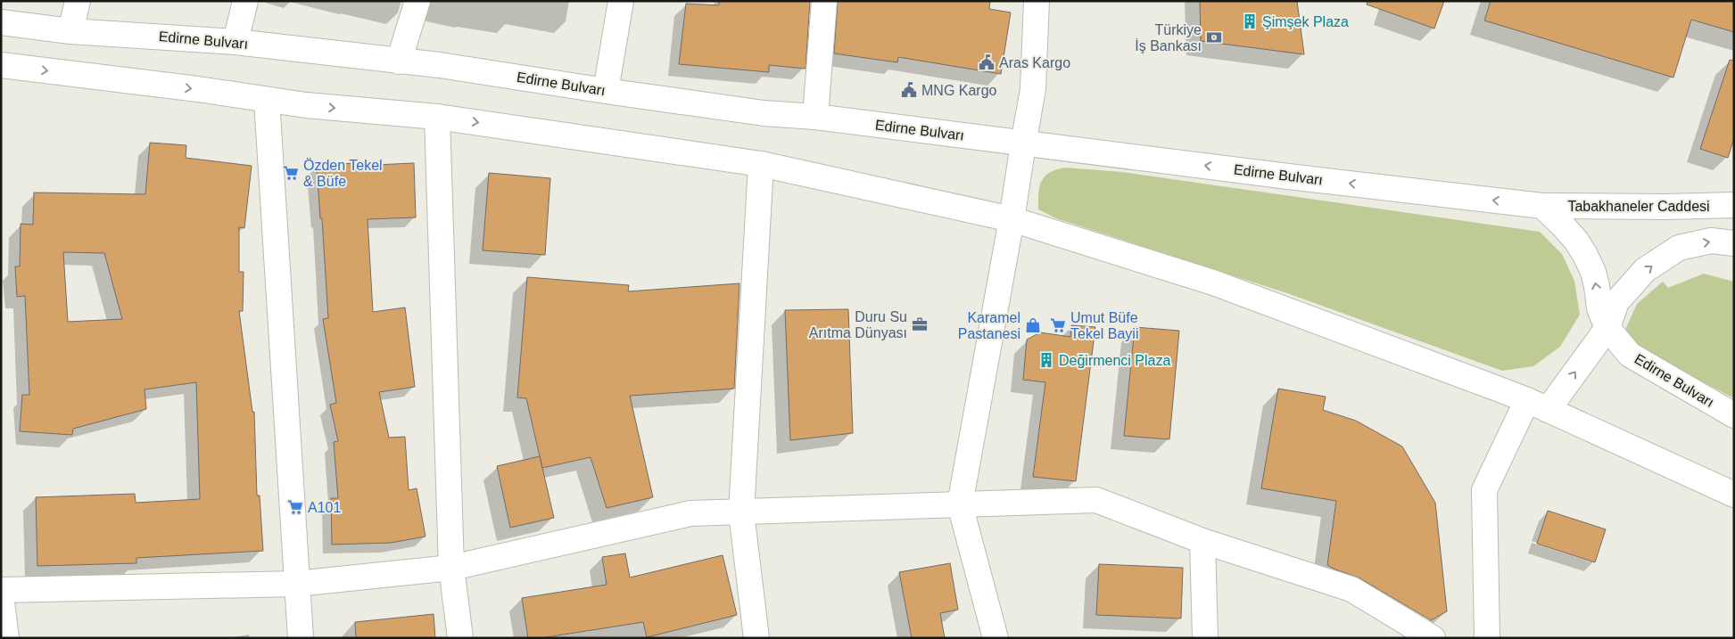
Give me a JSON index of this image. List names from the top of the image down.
{
  "streets": {
    "main road": ["Edirne Bulvarı", "Tabakhaneler Caddesi"]
  },
  "crossings": [
    ["Edirne Bulvarı", "Tabakhaneler Caddesi"]
  ],
  "places": {
    "building": ["Şimşek Plaza", "Değirmenci Plaza"],
    "bank": ["Türkiye İş Bankası"],
    "public building": ["Aras Kargo", "MNG Kargo"],
    "supermarket": ["Özden Tekel & Büfe", "Umut Büfe Tekel Bayii", "A101"],
    "office": ["Duru Su Arıtma Dünyası"],
    "shop": ["Karamel Pastanesi"]
  }
}
